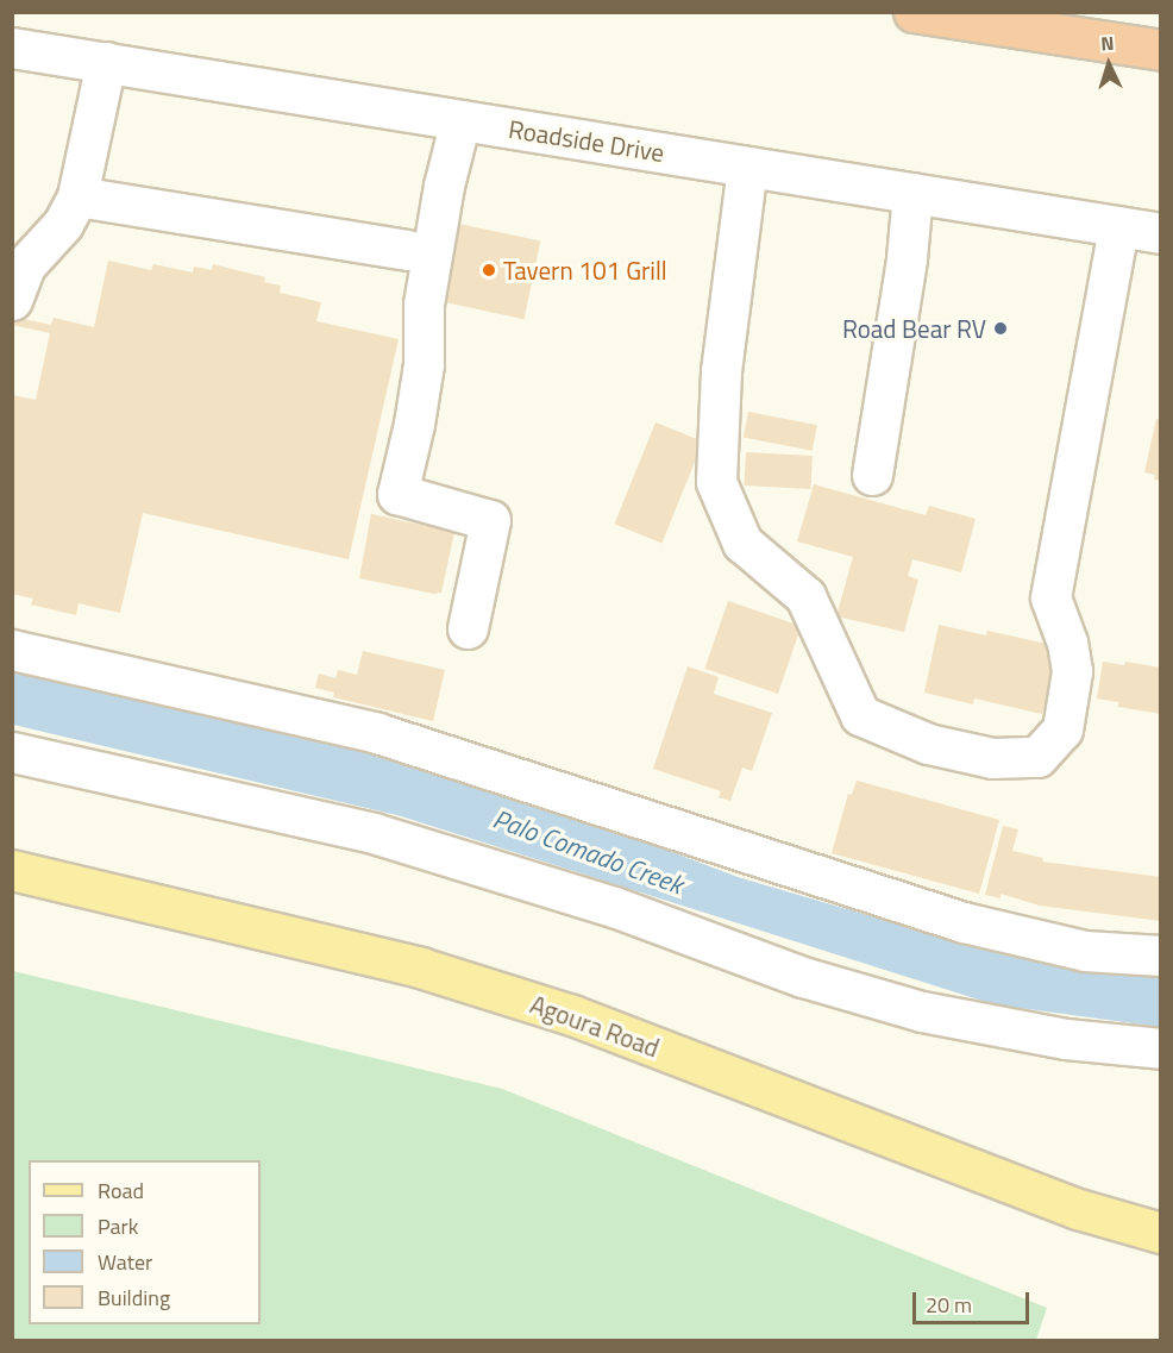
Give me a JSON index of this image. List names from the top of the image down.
{
  "streets": {
    "main road": ["Agoura Road"],
    "street": ["Roadside Drive"]
  },
  "water": ["Palo Comado Creek"],
  "places": ["Tavern 101 Grill", "Road Bear RV"],
  "legend": [
    "Road",
    "Park",
    "Water",
    "Building"
  ],
  "scale_bar": "20 m",
  "north": "top"
}
